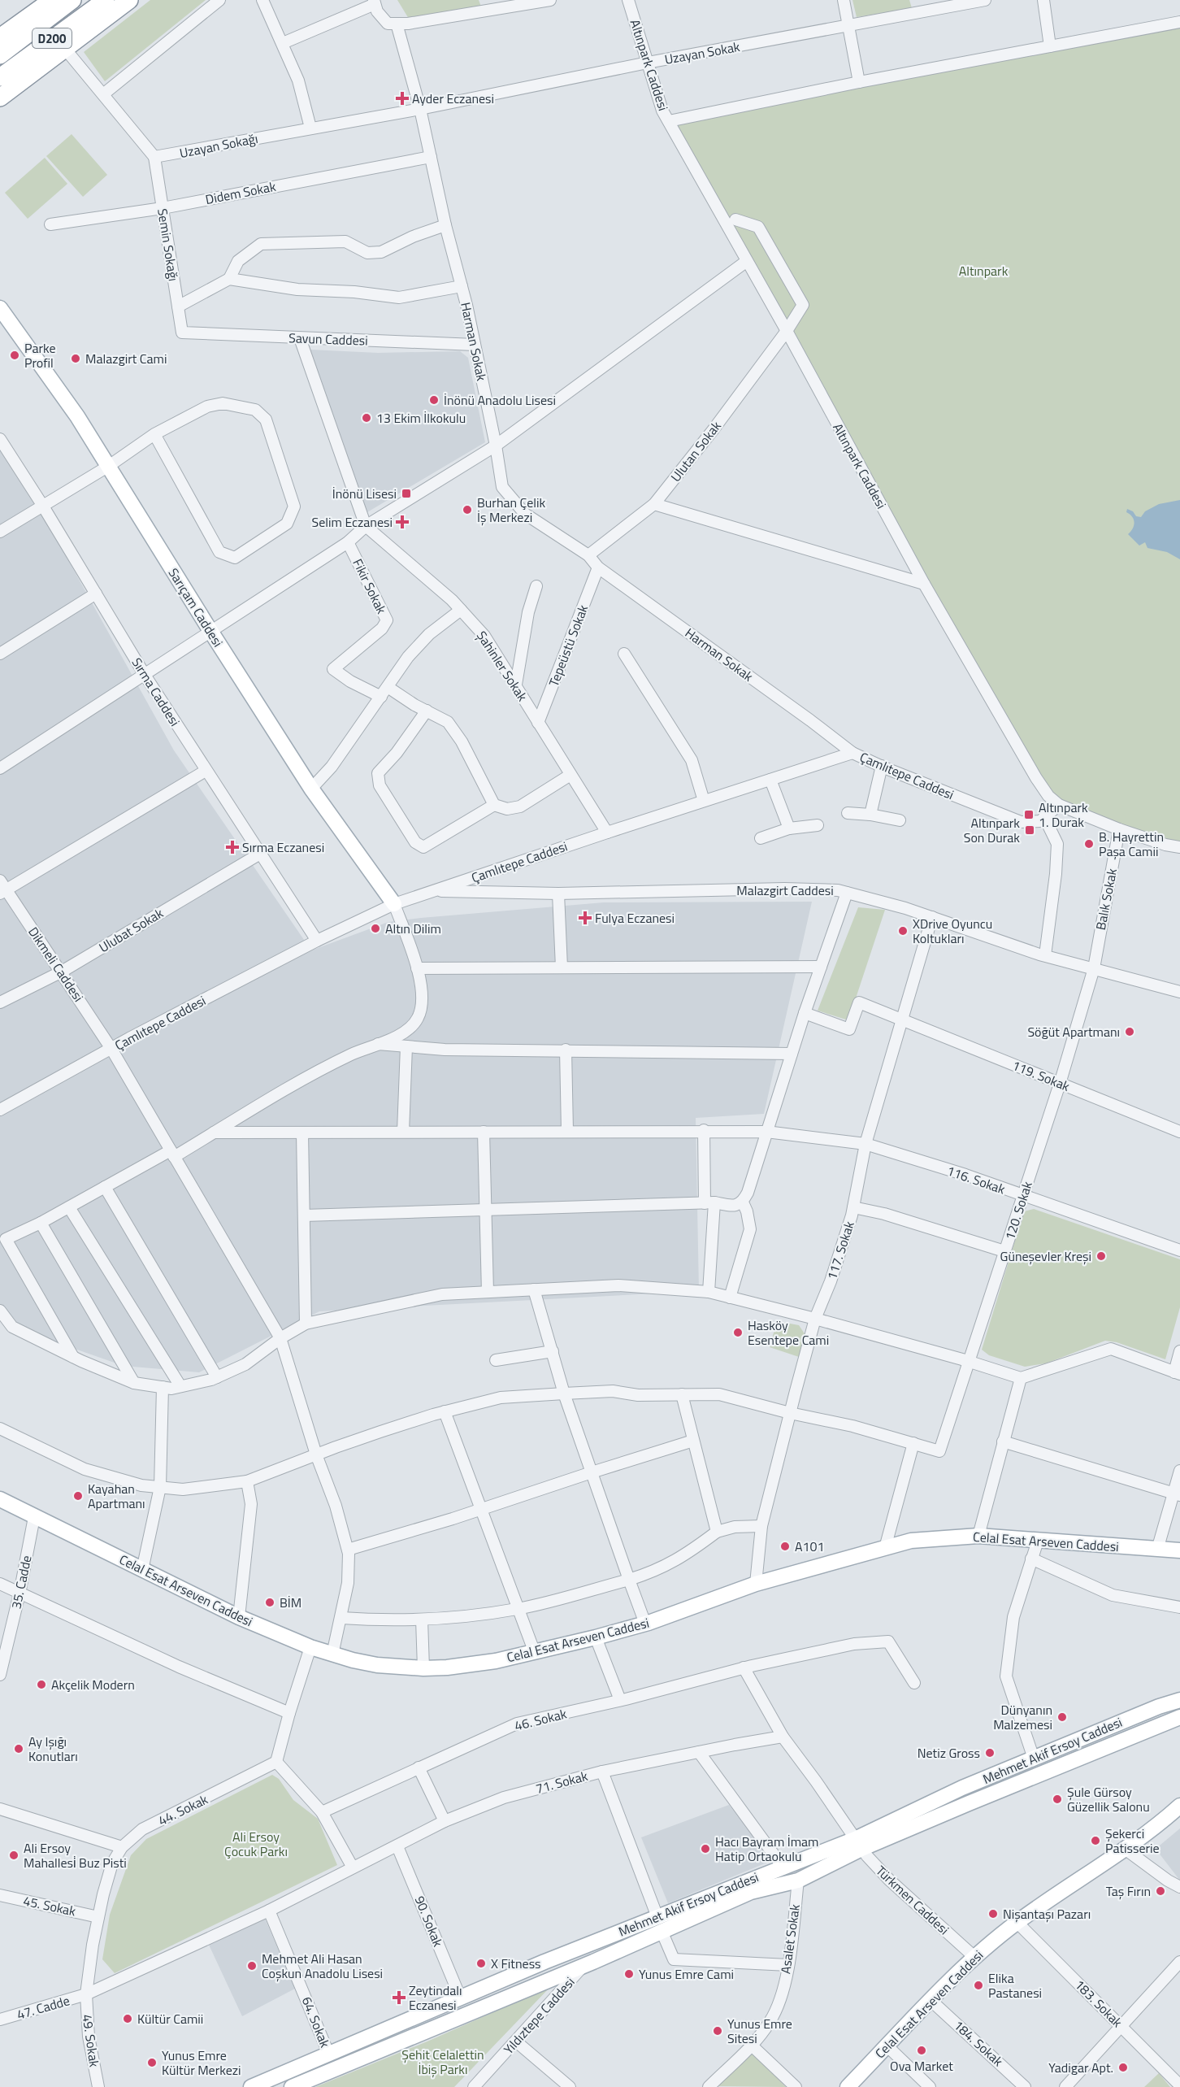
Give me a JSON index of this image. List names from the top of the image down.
{
  "streets": {
    "highway": ["D200"],
    "main road": ["Sarıçam Caddesi", "Celal Esat Arseven Caddesi", "Mehmet Akif Ersoy Caddesi"],
    "street": [
      "Uzayan Sokak",
      "Altınpark Caddesi",
      "Uzayan Sokağı",
      "Didem Sokak",
      "Semin Sokağı",
      "Savun Caddesi",
      "Harman Sokak",
      "Ulutan Sokak",
      "Fikir Sokak",
      "Tepeüstü Sokak",
      "Şahinler Sokak",
      "Sırma Caddesi",
      "Çamlıtepe Caddesi",
      "Malazgirt Caddesi",
      "Balık Sokak",
      "Ulubat Sokak",
      "Dikmeli Caddesi",
      "119. Sokak",
      "116. Sokak",
      "120. Sokak",
      "117. Sokak",
      "35. Cadde",
      "46. Sokak",
      "71. Sokak",
      "44. Sokak",
      "Türkmen Caddesi",
      "45. Sokak",
      "90. Sokak",
      "Asalet Sokak",
      "183. Sokak",
      "47. Cadde",
      "Yıldıztepe Caddesi",
      "64. Sokak",
      "49. Sokak",
      "184. Sokak"
    ]
  },
  "crossings": [
    ["Uzayan Sokak", "Altınpark Caddesi"],
    ["Uzayan Sokak", "Uzayan Sokağı"],
    ["Uzayan Sokak", "Harman Sokak"],
    ["Altınpark Caddesi", "Ulutan Sokak"],
    ["Altınpark Caddesi", "Çamlıtepe Caddesi"],
    ["Altınpark Caddesi", "Balık Sokak"],
    ["Uzayan Sokağı", "Semin Sokağı"],
    ["Uzayan Sokağı", "Harman Sokak"],
    ["Didem Sokak", "Semin Sokağı"],
    ["Didem Sokak", "Harman Sokak"],
    ["Semin Sokağı", "Savun Caddesi"],
    ["Savun Caddesi", "Harman Sokak"],
    ["Harman Sokak", "Ulutan Sokak"],
    ["Harman Sokak", "Tepeüstü Sokak"],
    ["Harman Sokak", "Çamlıtepe Caddesi"],
    ["Sarıçam Caddesi", "Çamlıtepe Caddesi"],
    ["Tepeüstü Sokak", "Şahinler Sokak"],
    ["Şahinler Sokak", "Çamlıtepe Caddesi"],
    ["Sırma Caddesi", "Çamlıtepe Caddesi"],
    ["Sırma Caddesi", "Ulubat Sokak"],
    ["Çamlıtepe Caddesi", "Malazgirt Caddesi"],
    ["Çamlıtepe Caddesi", "Dikmeli Caddesi"],
    ["Malazgirt Caddesi", "Balık Sokak"],
    ["Malazgirt Caddesi", "120. Sokak"],
    ["Malazgirt Caddesi", "117. Sokak"],
    ["Balık Sokak", "120. Sokak"],
    ["Ulubat Sokak", "Dikmeli Caddesi"],
    ["Dikmeli Caddesi", "Celal Esat Arseven Caddesi"],
    ["119. Sokak", "120. Sokak"],
    ["119. Sokak", "117. Sokak"],
    ["116. Sokak", "120. Sokak"],
    ["116. Sokak", "117. Sokak"],
    ["117. Sokak", "Celal Esat Arseven Caddesi"],
    ["Celal Esat Arseven Caddesi", "35. Cadde"],
    ["Celal Esat Arseven Caddesi", "Türkmen Caddesi"],
    ["Celal Esat Arseven Caddesi", "183. Sokak"],
    ["Celal Esat Arseven Caddesi", "184. Sokak"],
    ["46. Sokak", "Türkmen Caddesi"],
    ["Mehmet Akif Ersoy Caddesi", "Türkmen Caddesi"],
    ["Mehmet Akif Ersoy Caddesi", "90. Sokak"],
    ["Mehmet Akif Ersoy Caddesi", "Asalet Sokak"],
    ["Mehmet Akif Ersoy Caddesi", "Yıldıztepe Caddesi"],
    ["Mehmet Akif Ersoy Caddesi", "64. Sokak"],
    ["71. Sokak", "Türkmen Caddesi"],
    ["71. Sokak", "90. Sokak"],
    ["71. Sokak", "47. Cadde"],
    ["71. Sokak", "64. Sokak"],
    ["44. Sokak", "45. Sokak"],
    ["44. Sokak", "47. Cadde"],
    ["44. Sokak", "49. Sokak"],
    ["47. Cadde", "64. Sokak"],
    ["47. Cadde", "49. Sokak"]
  ],
  "parks": ["Altınpark", "Ali Ersoy Çocuk Parkı", "Şehit Celalettin İbiş Parkı"],
  "places": {
    "health": [
      "Ayder Eczanesi",
      "Selim Eczanesi",
      "Sırma Eczanesi",
      "Fulya Eczanesi",
      "Zeytindalı Eczanesi"
    ],
    "other": [
      "Parke Profil",
      "Malazgirt Cami",
      "İnönü Anadolu Lisesi",
      "13 Ekim İlkokulu",
      "Burhan Çelik İş Merkezi",
      "B. Hayrettin Paşa Camii",
      "Altın Dilim",
      "XDrive Oyuncu Koltukları",
      "Söğüt Apartmanı",
      "Güneşevler Kreşi",
      "Hasköy Esentepe Cami",
      "Kayahan Apartmanı",
      "A101",
      "BİM",
      "Akçelik Modern",
      "Dünyanın Malzemesi",
      "Ay Işığı Konutları",
      "Netiz Gross",
      "Şule Gürsoy Güzellik Salonu",
      "Şekerci Patisserie",
      "Hacı Bayram İmam Hatip Ortaokulu",
      "Ali Ersoy Mahallesi̇ Buz Pisti",
      "Taş Fırın",
      "Nişantaşı Pazarı",
      "X Fitness",
      "Mehmet Ali Hasan Coşkun Anadolu Lisesi",
      "Yunus Emre Cami",
      "Elika Pastanesi",
      "Kültür Camii",
      "Yunus Emre Sitesi",
      "Ova Market",
      "Yunus Emre Kültür Merkezi",
      "Yadigar Apt."
    ],
    "transit": ["İnönü Lisesi", "Altınpark 1. Durak", "Altınpark Son Durak"]
  }
}
